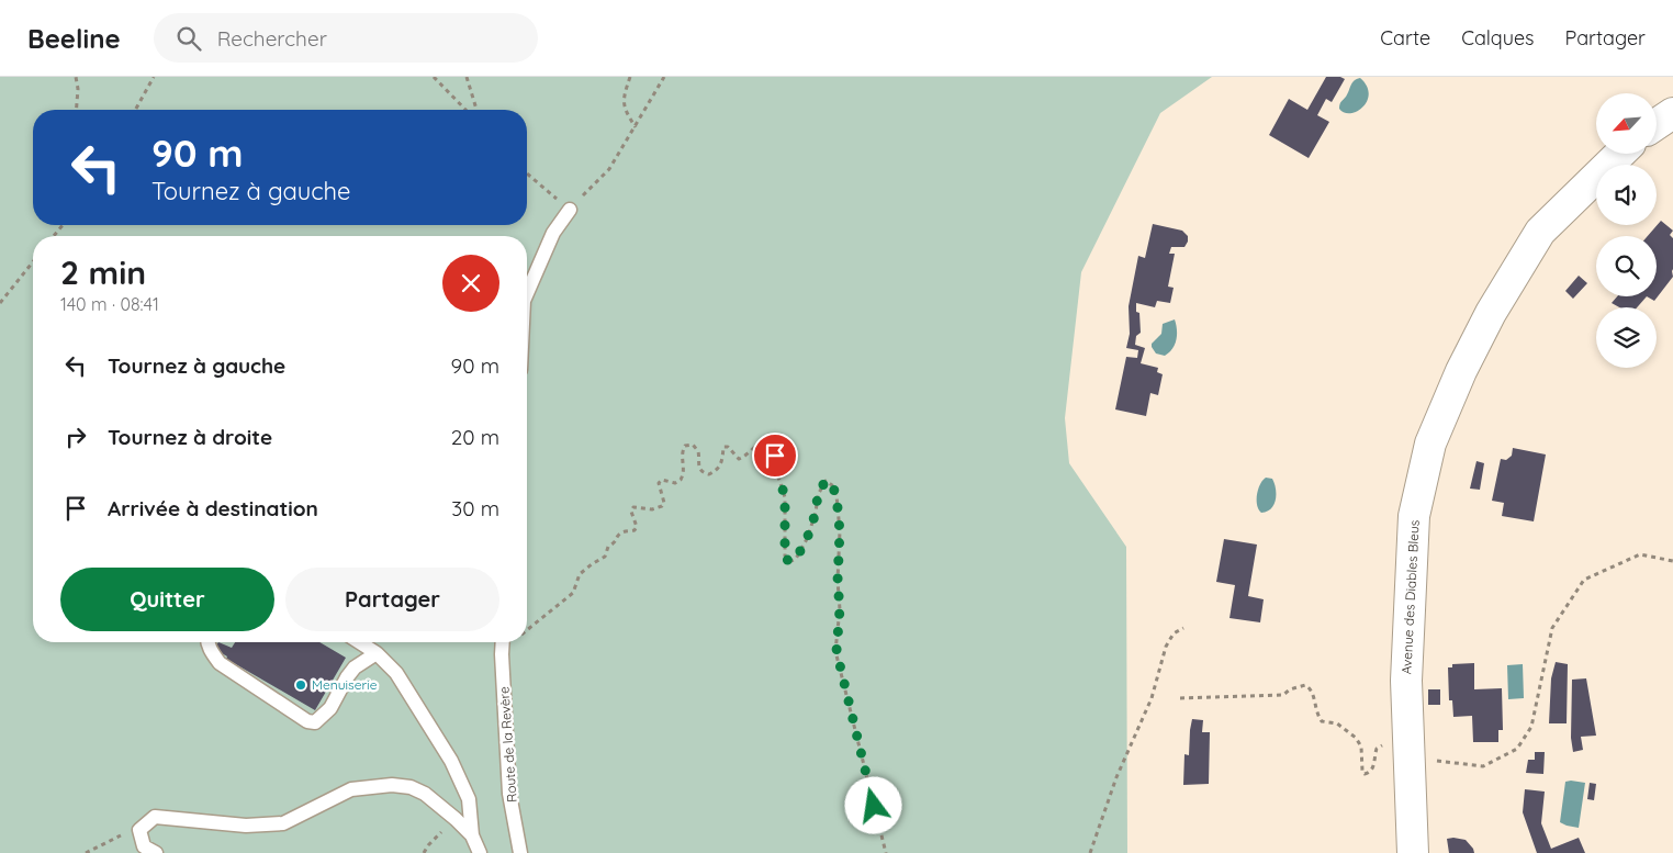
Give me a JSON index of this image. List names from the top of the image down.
{
  "streets": {
    "main road": ["Avenue des Diables Bleus"],
    "lane": ["Route de la Revère"]
  },
  "places": ["Menuiserie"],
  "north": "bottom left",
  "page": {
    "header": "Beeline",
    "search": "Rechercher",
    "nav": ["Carte", "Calques", "Partager"],
    "turn": ["90 m", "Tournez à gauche"],
    "heading": ["2 min", "140 m · 08:41"],
    "list": [
      {
        "name": "Tournez à gauche",
        "value": "90 m"
      },
      {
        "name": "Tournez à droite",
        "value": "20 m"
      },
      {
        "name": "Arrivée à destination",
        "value": "30 m"
      }
    ],
    "buttons": ["Quitter", "Partager"]
  }
}
